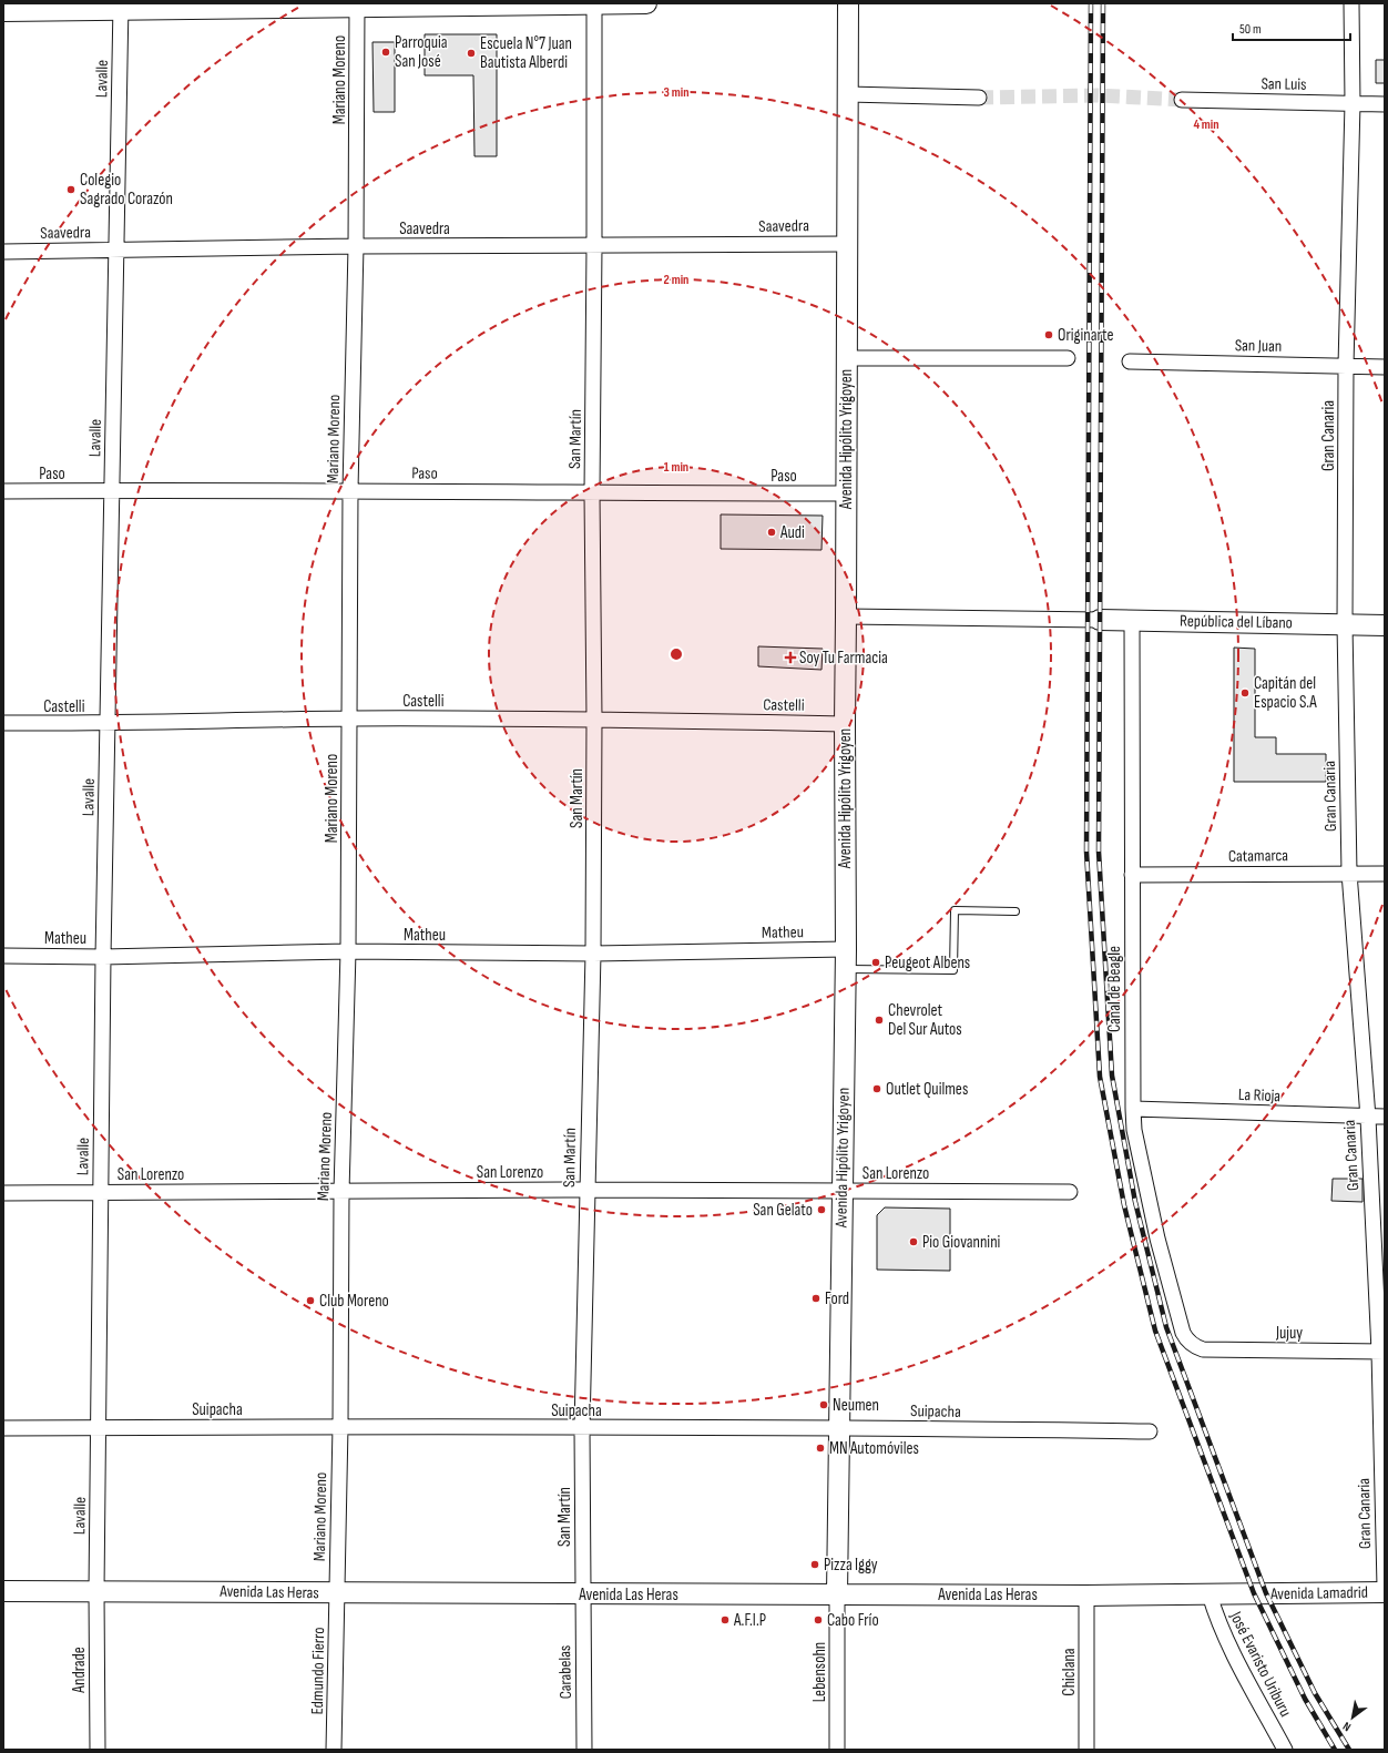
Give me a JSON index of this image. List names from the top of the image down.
{
  "streets": {
    "street": [
      "Lavalle",
      "Mariano Moreno",
      "San Luis",
      "Saavedra",
      "San Juan",
      "Gran Canaria",
      "San Martín",
      "Avenida Hipólito Yrigoyen",
      "Paso",
      "República del Líbano",
      "Castelli",
      "Catamarca",
      "Matheu",
      "Canal de Beagle",
      "La Rioja",
      "San Lorenzo",
      "Jujuy",
      "Suipacha",
      "Avenida Las Heras",
      "Avenida Lamadrid",
      "José Evaristo Uriburu",
      "Andrade",
      "Edmundo Fierro",
      "Carabelas",
      "Lebensohn",
      "Chiclana"
    ]
  },
  "crossings": [
    ["Lavalle", "Saavedra"],
    ["Lavalle", "Paso"],
    ["Lavalle", "Castelli"],
    ["Lavalle", "Matheu"],
    ["Lavalle", "San Lorenzo"],
    ["Lavalle", "Suipacha"],
    ["Lavalle", "Avenida Las Heras"],
    ["Lavalle", "Andrade"],
    ["Mariano Moreno", "Saavedra"],
    ["Mariano Moreno", "Paso"],
    ["Mariano Moreno", "Castelli"],
    ["Mariano Moreno", "Matheu"],
    ["Mariano Moreno", "San Lorenzo"],
    ["Mariano Moreno", "Suipacha"],
    ["Mariano Moreno", "Avenida Las Heras"],
    ["Mariano Moreno", "Edmundo Fierro"],
    ["San Luis", "Gran Canaria"],
    ["Saavedra", "San Martín"],
    ["Saavedra", "Avenida Hipólito Yrigoyen"],
    ["San Juan", "Gran Canaria"],
    ["Gran Canaria", "República del Líbano"],
    ["Gran Canaria", "Catamarca"],
    ["Gran Canaria", "La Rioja"],
    ["Gran Canaria", "Jujuy"],
    ["San Martín", "Paso"],
    ["San Martín", "Castelli"],
    ["San Martín", "Matheu"],
    ["San Martín", "San Lorenzo"],
    ["San Martín", "Suipacha"],
    ["San Martín", "Avenida Las Heras"],
    ["San Martín", "Carabelas"],
    ["Avenida Hipólito Yrigoyen", "Paso"],
    ["Avenida Hipólito Yrigoyen", "Castelli"],
    ["Avenida Hipólito Yrigoyen", "Matheu"],
    ["Avenida Hipólito Yrigoyen", "San Lorenzo"],
    ["Avenida Hipólito Yrigoyen", "Suipacha"],
    ["Avenida Hipólito Yrigoyen", "Avenida Las Heras"],
    ["Avenida Hipólito Yrigoyen", "Lebensohn"],
    ["República del Líbano", "Canal de Beagle"],
    ["Catamarca", "Canal de Beagle"],
    ["Canal de Beagle", "La Rioja"],
    ["Canal de Beagle", "Jujuy"],
    ["Avenida Las Heras", "Avenida Lamadrid"],
    ["Avenida Las Heras", "José Evaristo Uriburu"],
    ["Avenida Las Heras", "Andrade"],
    ["Avenida Las Heras", "Edmundo Fierro"],
    ["Avenida Las Heras", "Carabelas"],
    ["Avenida Las Heras", "Lebensohn"],
    ["Avenida Las Heras", "Chiclana"]
  ],
  "places": {
    "other": [
      "Parroquia San José",
      "Escuela N°7 Juan Bautista Alberdi",
      "Colegio Sagrado Corazón",
      "Originarte",
      "Audi",
      "Capitán del Espacio S.A",
      "Peugeot Albens",
      "Chevrolet Del Sur Autos",
      "Outlet Quilmes",
      "San Gelato",
      "Pio Giovannini",
      "Ford",
      "Club Moreno",
      "Neumen",
      "MN Automóviles",
      "Pizza Iggy",
      "A.F.I.P",
      "Cabo Frío"
    ],
    "health": ["Soy Tu Farmacia"]
  },
  "scale_bar": "50 m",
  "north": "bottom left",
  "rings": [
    "3 min",
    "4 min",
    "2 min",
    "1 min"
  ]
}
